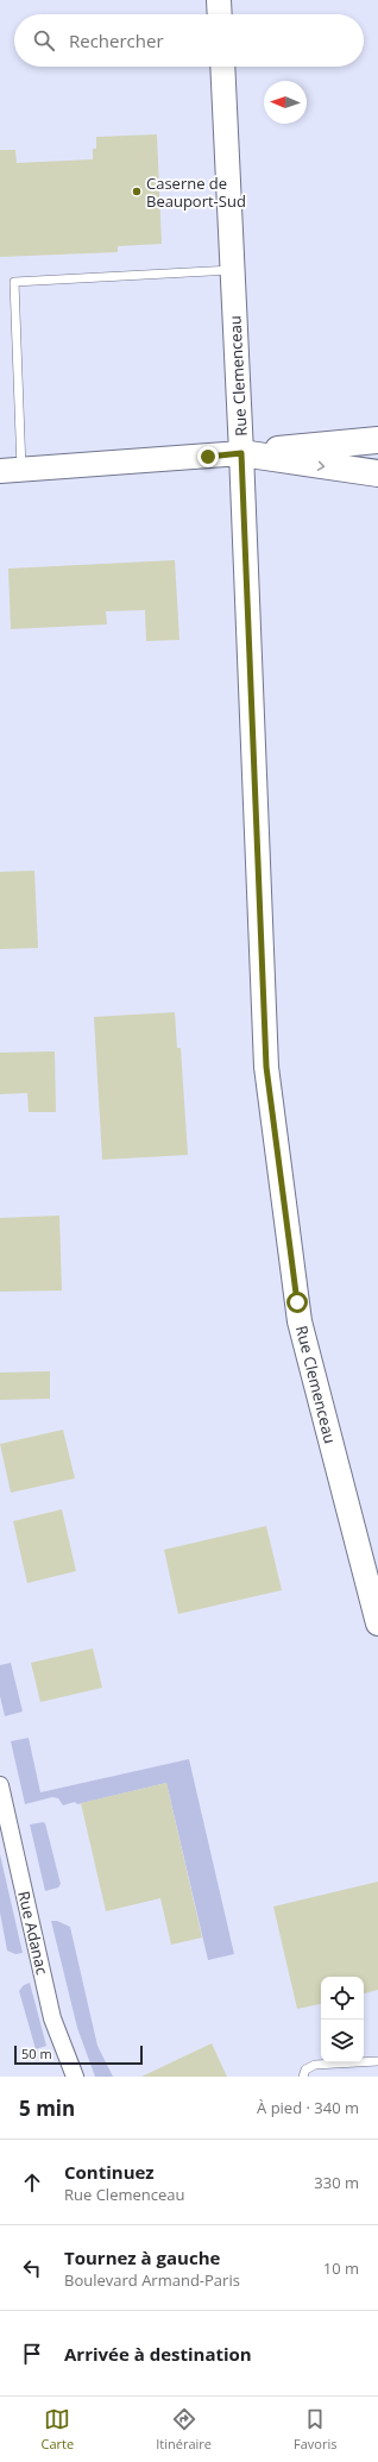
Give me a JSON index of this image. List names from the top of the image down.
{
  "streets": {
    "street": ["Rue Clemenceau", "Rue Adanac"]
  },
  "places": ["Caserne de Beauport-Sud"],
  "scale_bar": "50 m",
  "north": "left",
  "page": {
    "search": "Rechercher",
    "scale": "50 m",
    "heading": ["5 min", "À pied · 340 m"],
    "list": [
      ["Continuez", "Rue Clemenceau", "330 m"],
      ["Tournez à gauche", "Boulevard Armand-Paris", "10 m"],
      "Arrivée à destination"
    ],
    "nav": ["Carte", "Itinéraire", "Favoris"]
  }
}
